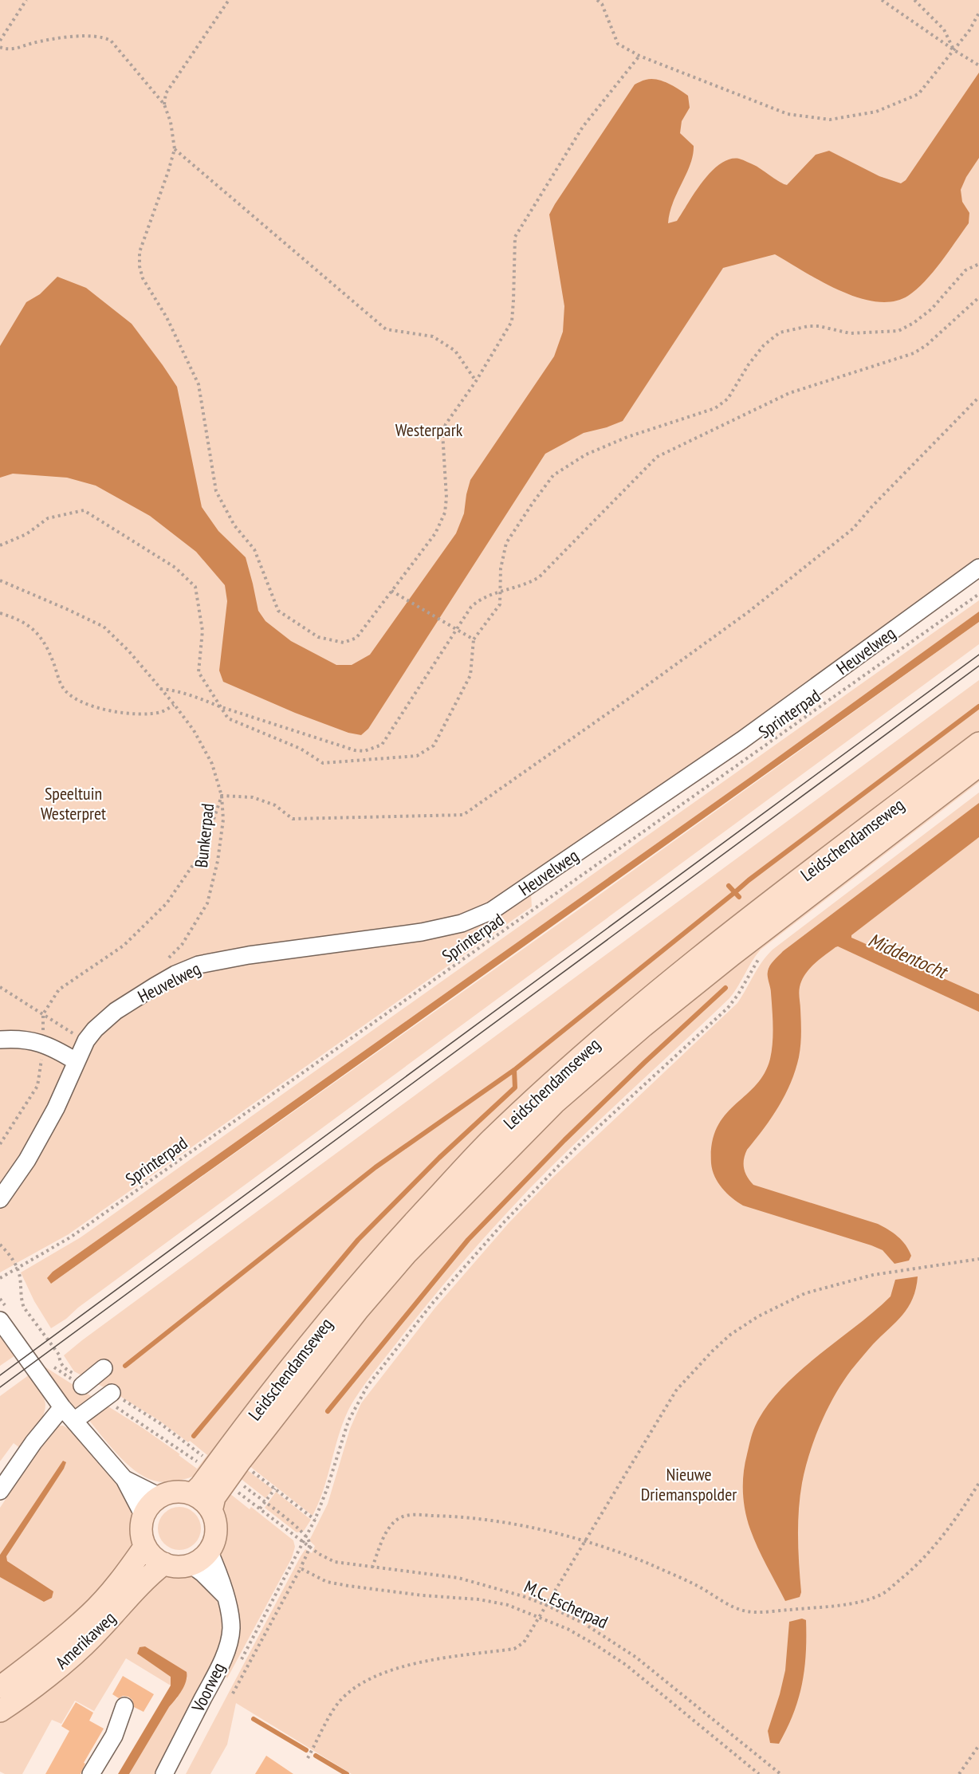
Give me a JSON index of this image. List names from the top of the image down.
{
  "streets": {
    "main road": ["Leidschendamseweg", "Amerikaweg"],
    "street": ["Heuvelweg", "Voorweg"],
    "path": ["Sprinterpad", "Bunkerpad", "M.C. Escherpad"]
  },
  "crossings": [
    ["Leidschendamseweg", "Amerikaweg"],
    ["Leidschendamseweg", "Voorweg"],
    ["Amerikaweg", "Voorweg"]
  ],
  "water": ["Middentocht"],
  "parks": ["Westerpark", "Speeltuin Westerpret", "Nieuwe Driemanspolder"]
}
